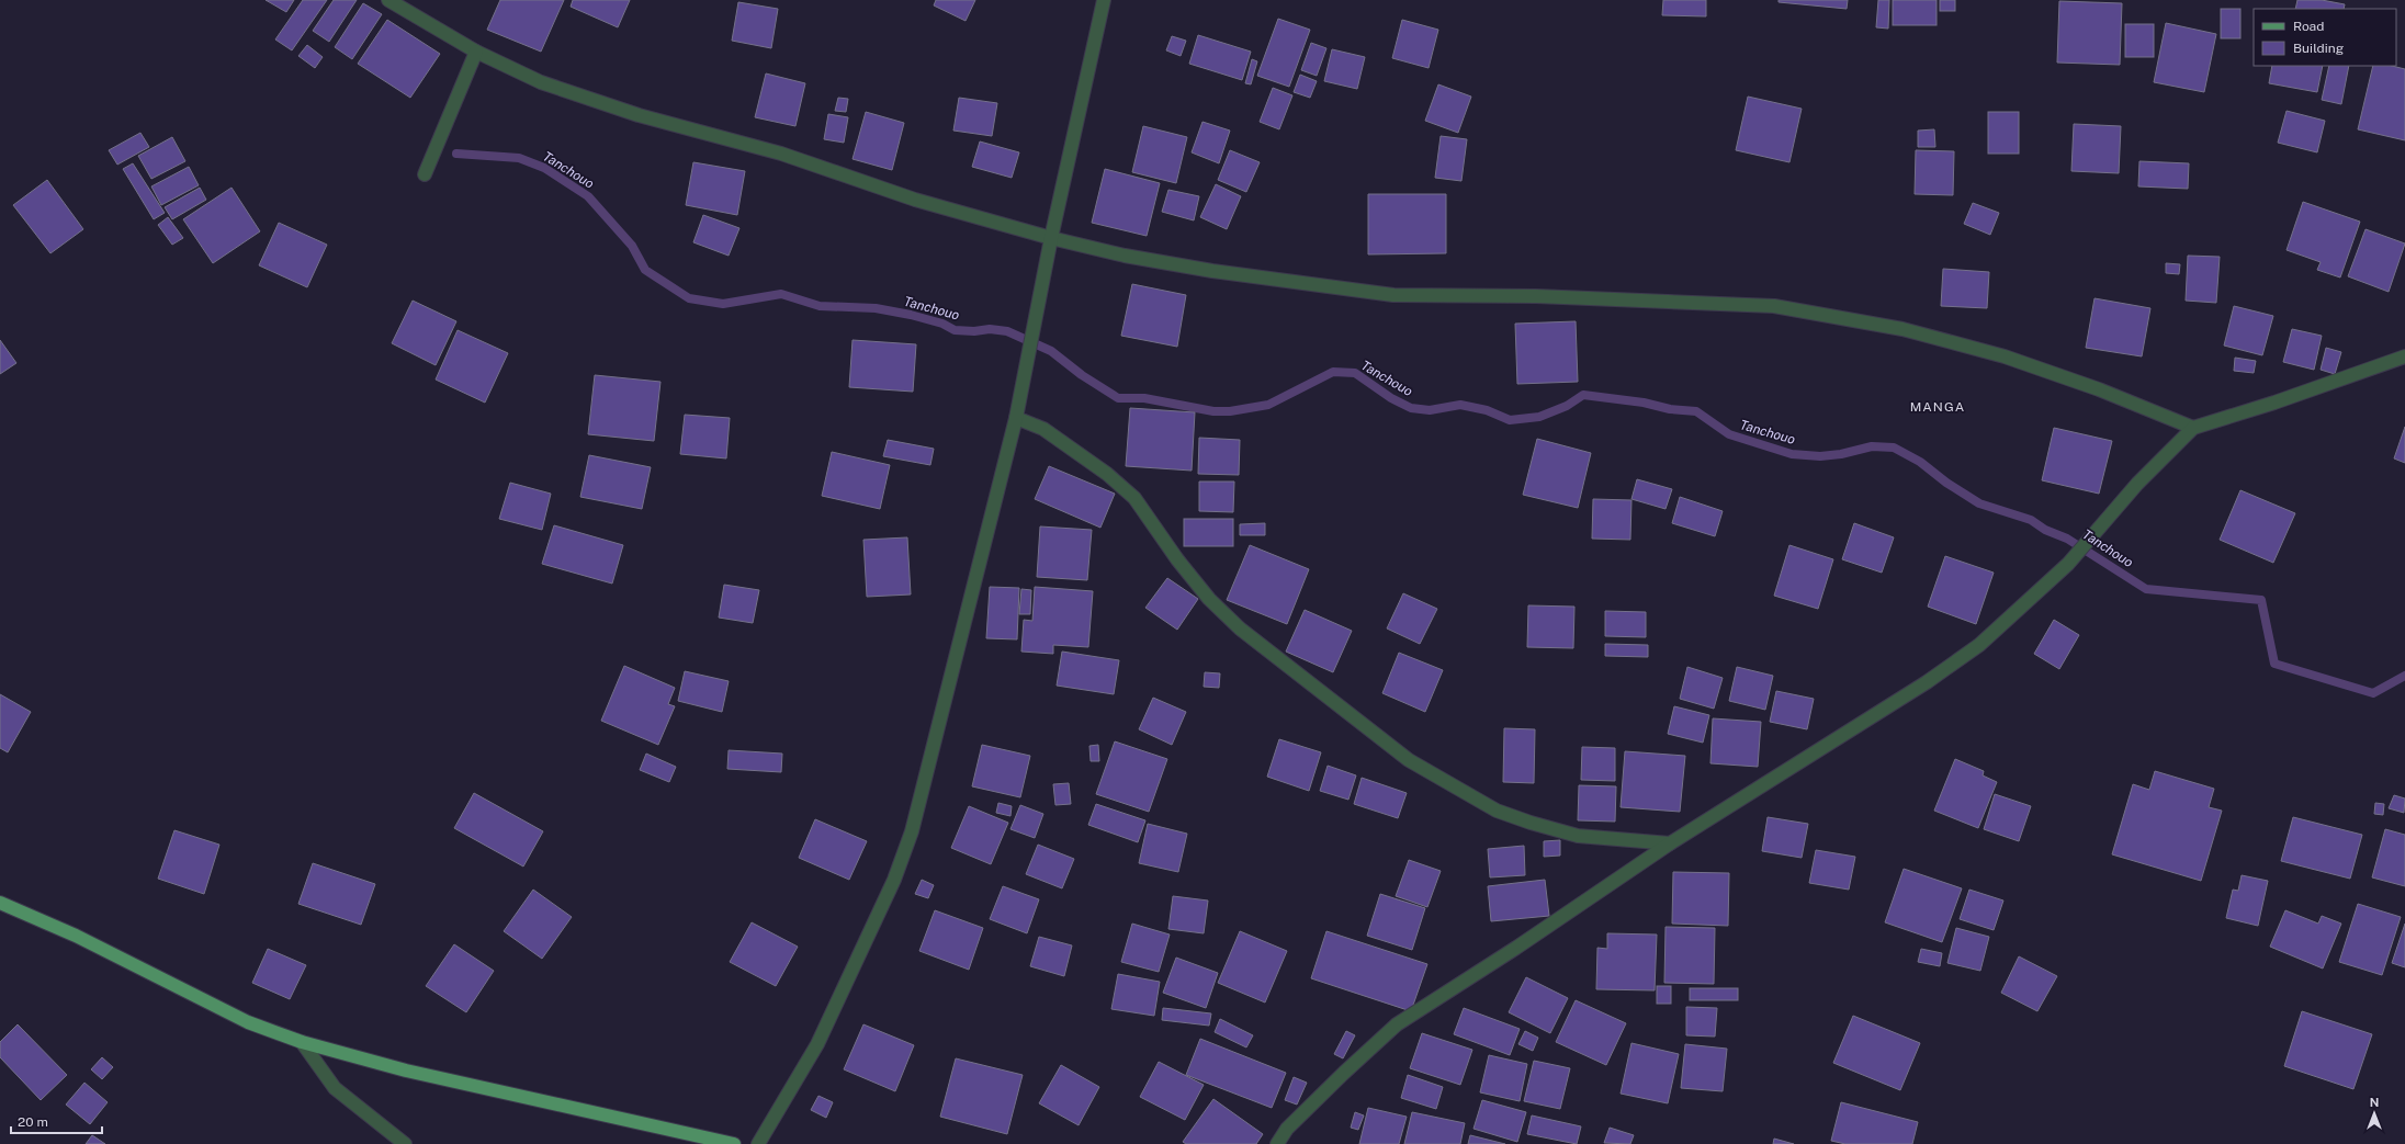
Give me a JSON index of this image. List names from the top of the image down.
{
  "districts": ["MANGA"],
  "water": ["Tanchouo"],
  "legend": ["Road", "Building"],
  "scale_bar": "20 m",
  "north": "top"
}
